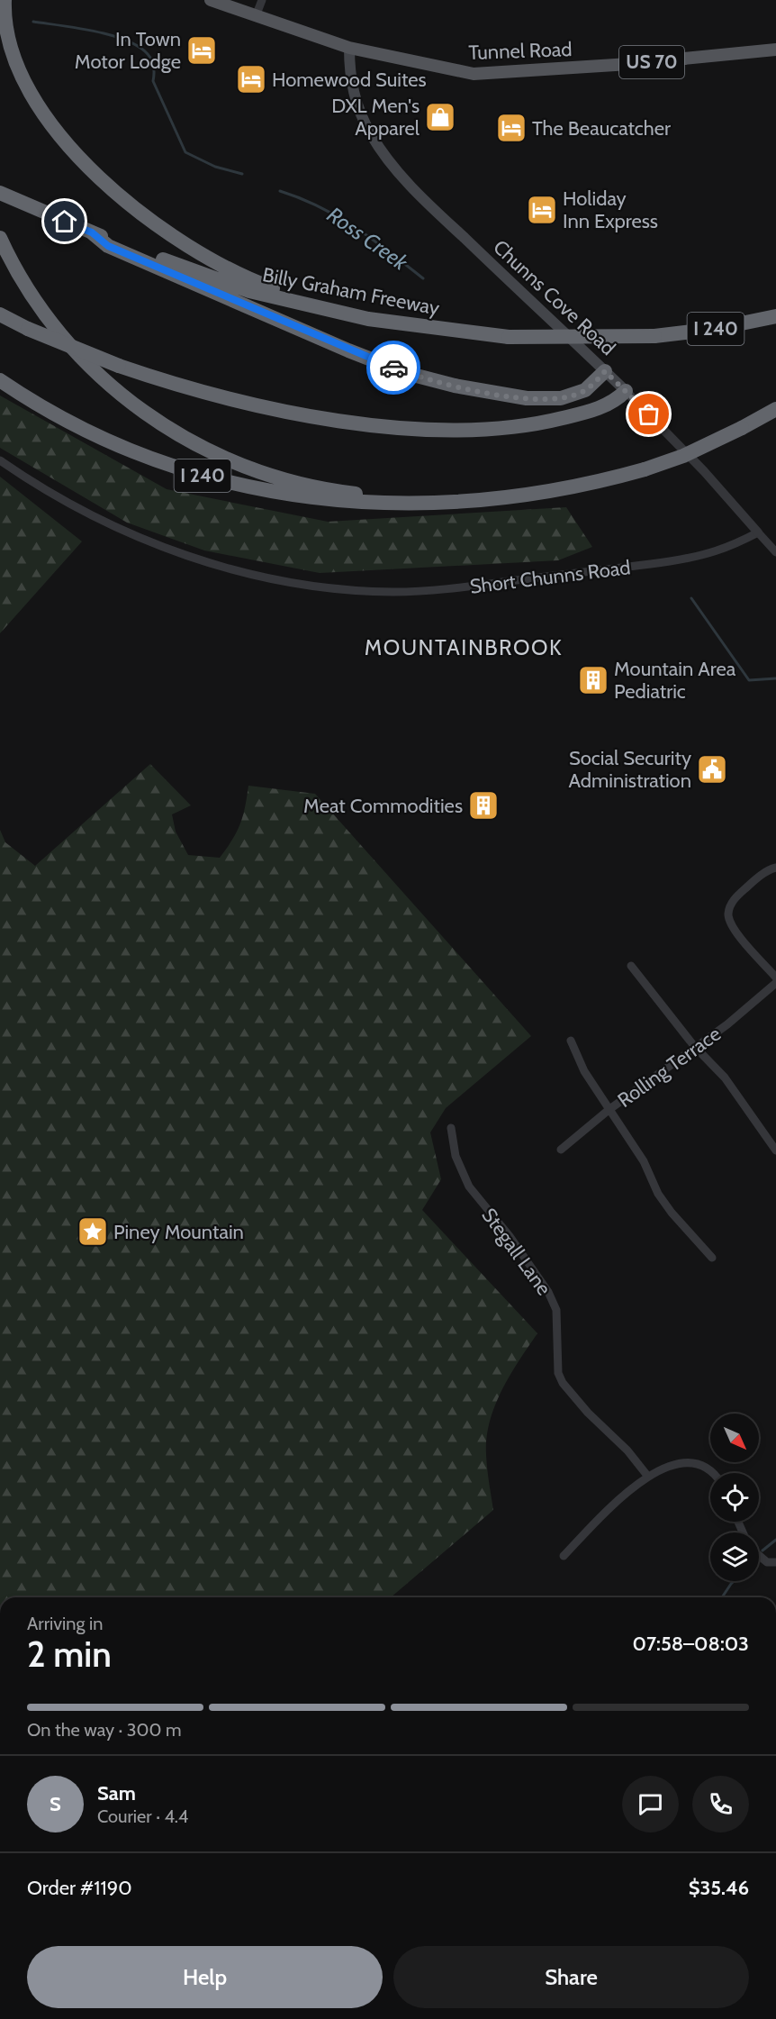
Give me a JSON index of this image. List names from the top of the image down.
{
  "streets": {
    "highway": ["Billy Graham Freeway", "I 240"],
    "main road": ["Tunnel Road", "US 70", "Chunns Cove Road"],
    "street": ["Short Chunns Road", "Rolling Terrace", "Stegall Lane"]
  },
  "crossings": [
    ["Tunnel Road", "Chunns Cove Road"],
    ["Chunns Cove Road", "Short Chunns Road"]
  ],
  "districts": ["MOUNTAINBROOK"],
  "water": ["Ross Creek"],
  "places": {
    "hotel": [
      "In Town Motor Lodge",
      "Homewood Suites",
      "The Beaucatcher",
      "Holiday Inn Express"
    ],
    "shop": ["DXL Men's Apparel"],
    "building": ["Mountain Area Pediatric", "Meat Commodities"],
    "public building": ["Social Security Administration"],
    "place": ["Piney Mountain"]
  },
  "north": "bottom right",
  "page": {
    "heading": ["2 min", "Arriving in", "07:58–08:03"],
    "panel": [
      "Sam",
      "Courier · 4.4",
      "Order #1190",
      "$35.46"
    ],
    "bar": "On the way · 300 m",
    "round": "S",
    "buttons": ["Help", "Share"]
  }
}
